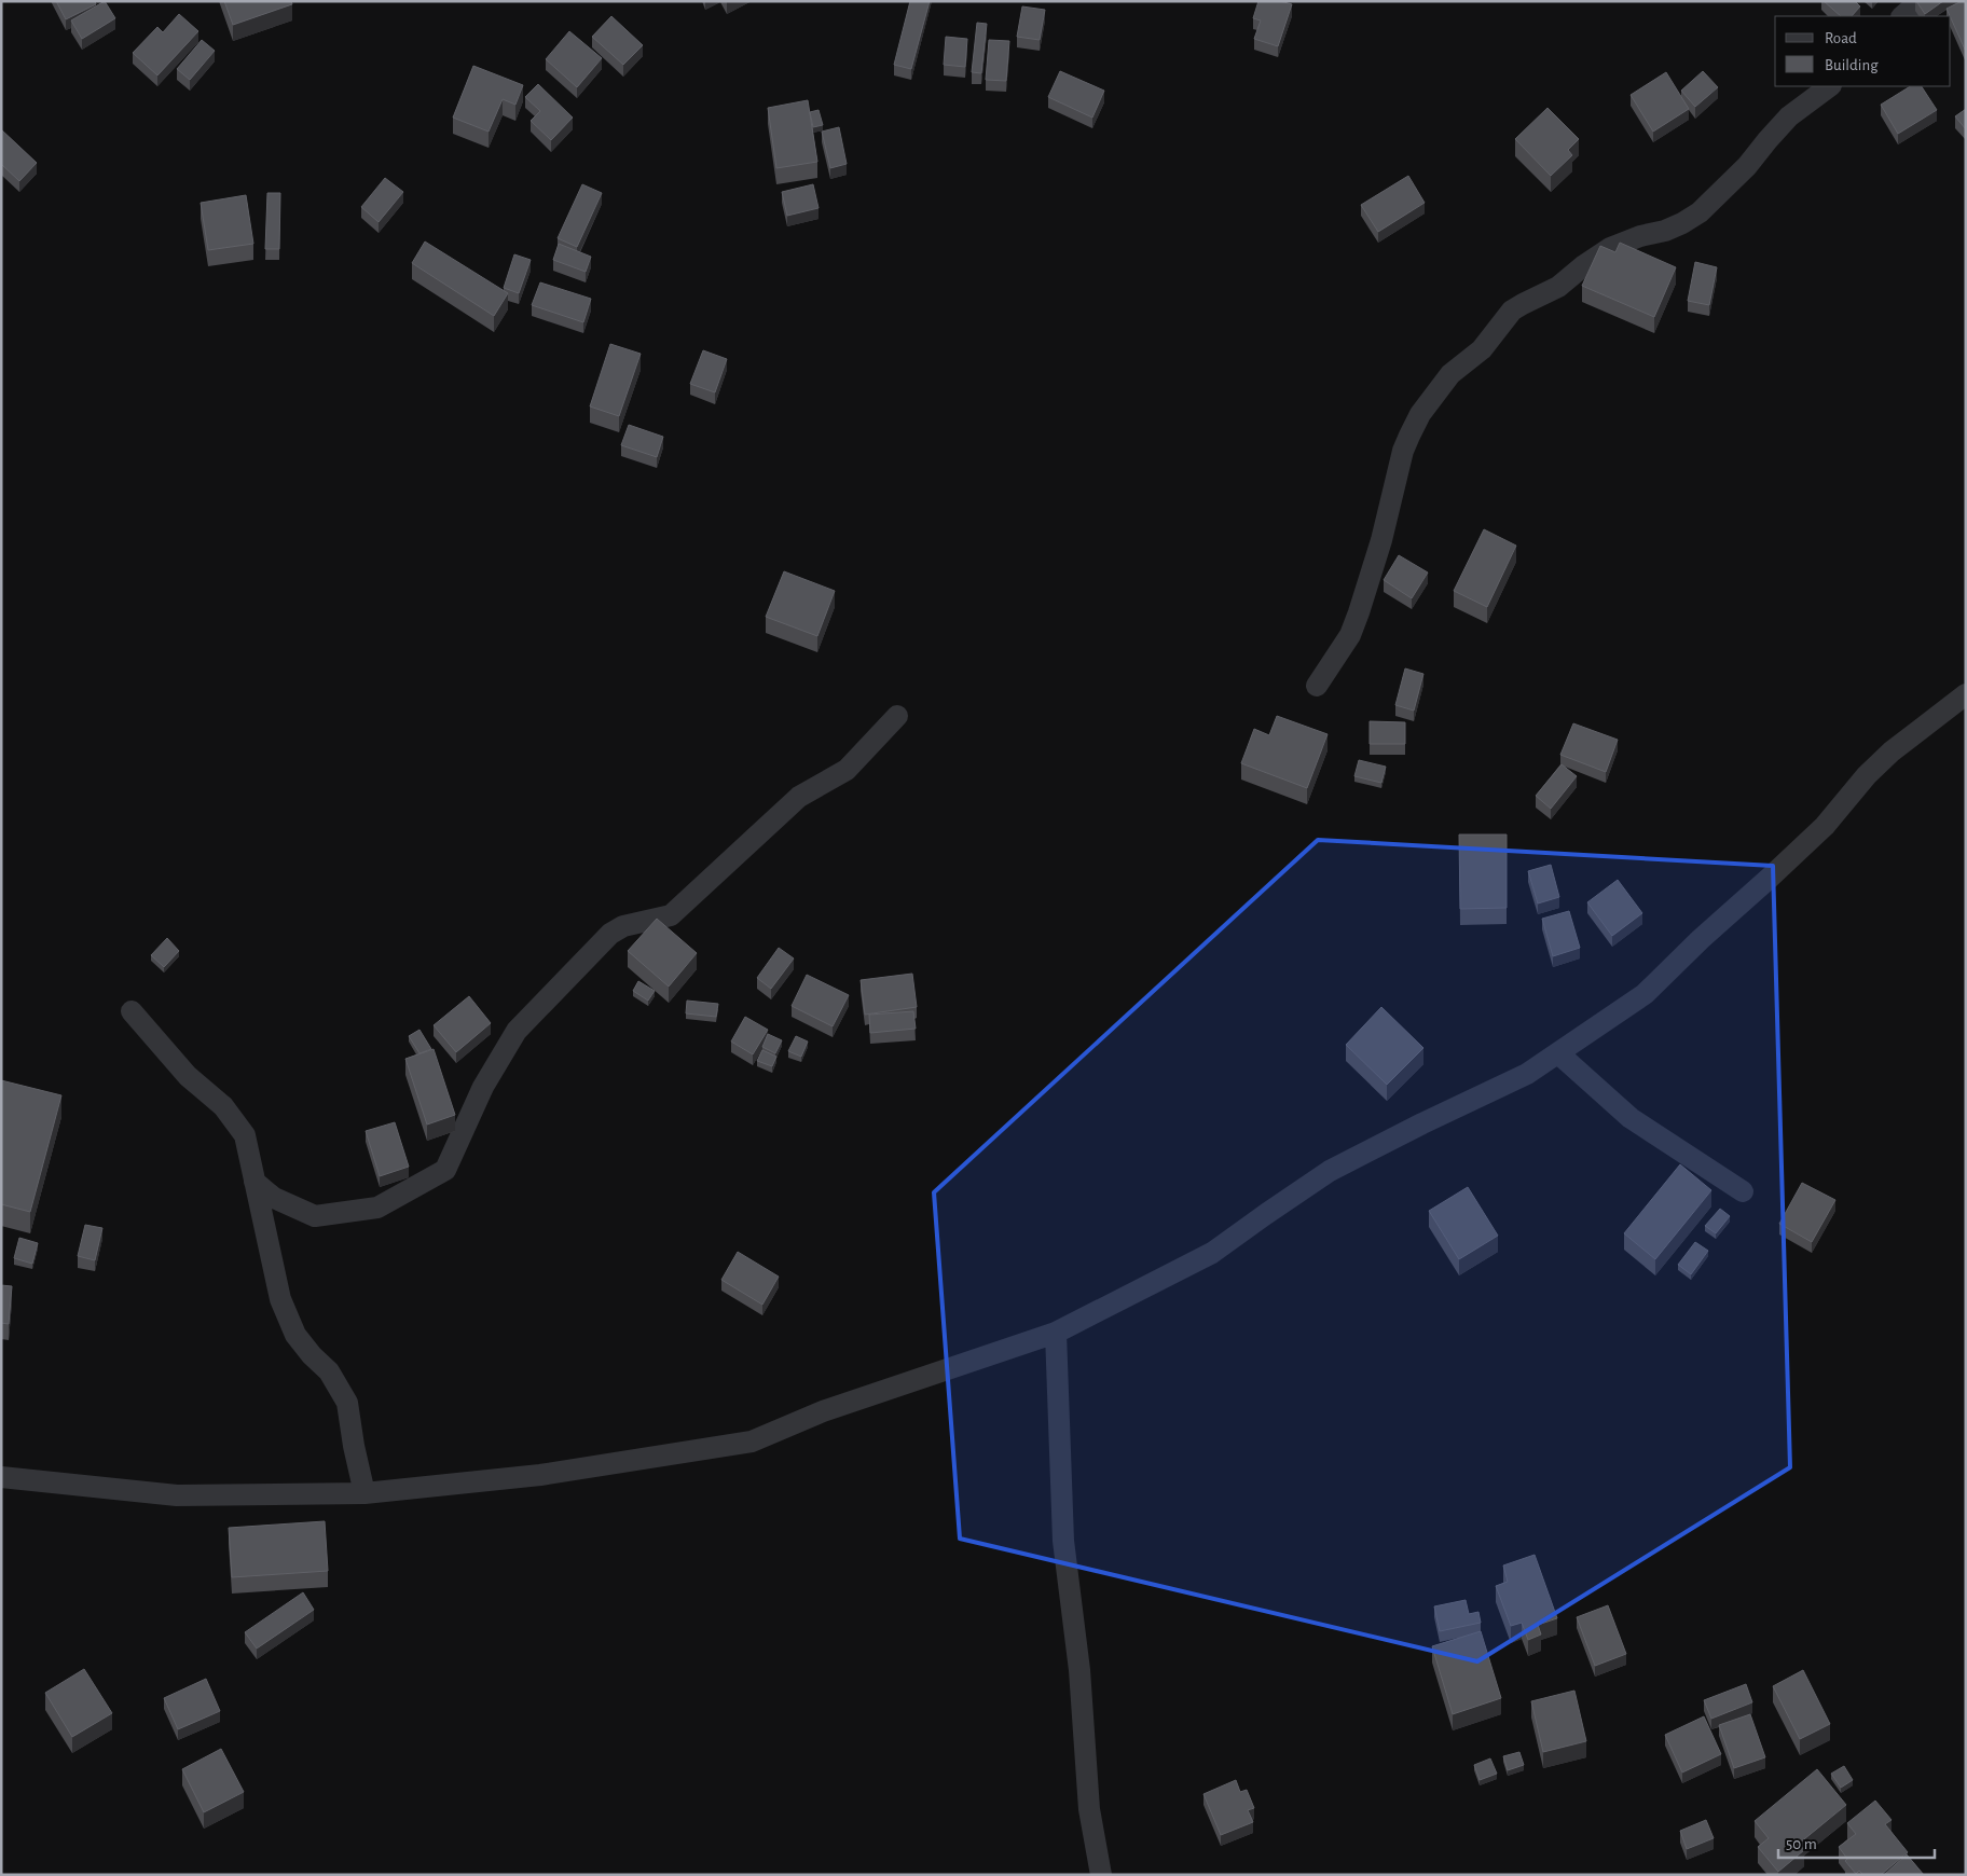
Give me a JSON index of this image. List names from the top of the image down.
{
  "legend": ["Road", "Building"],
  "scale_bar": "50 m"
}
